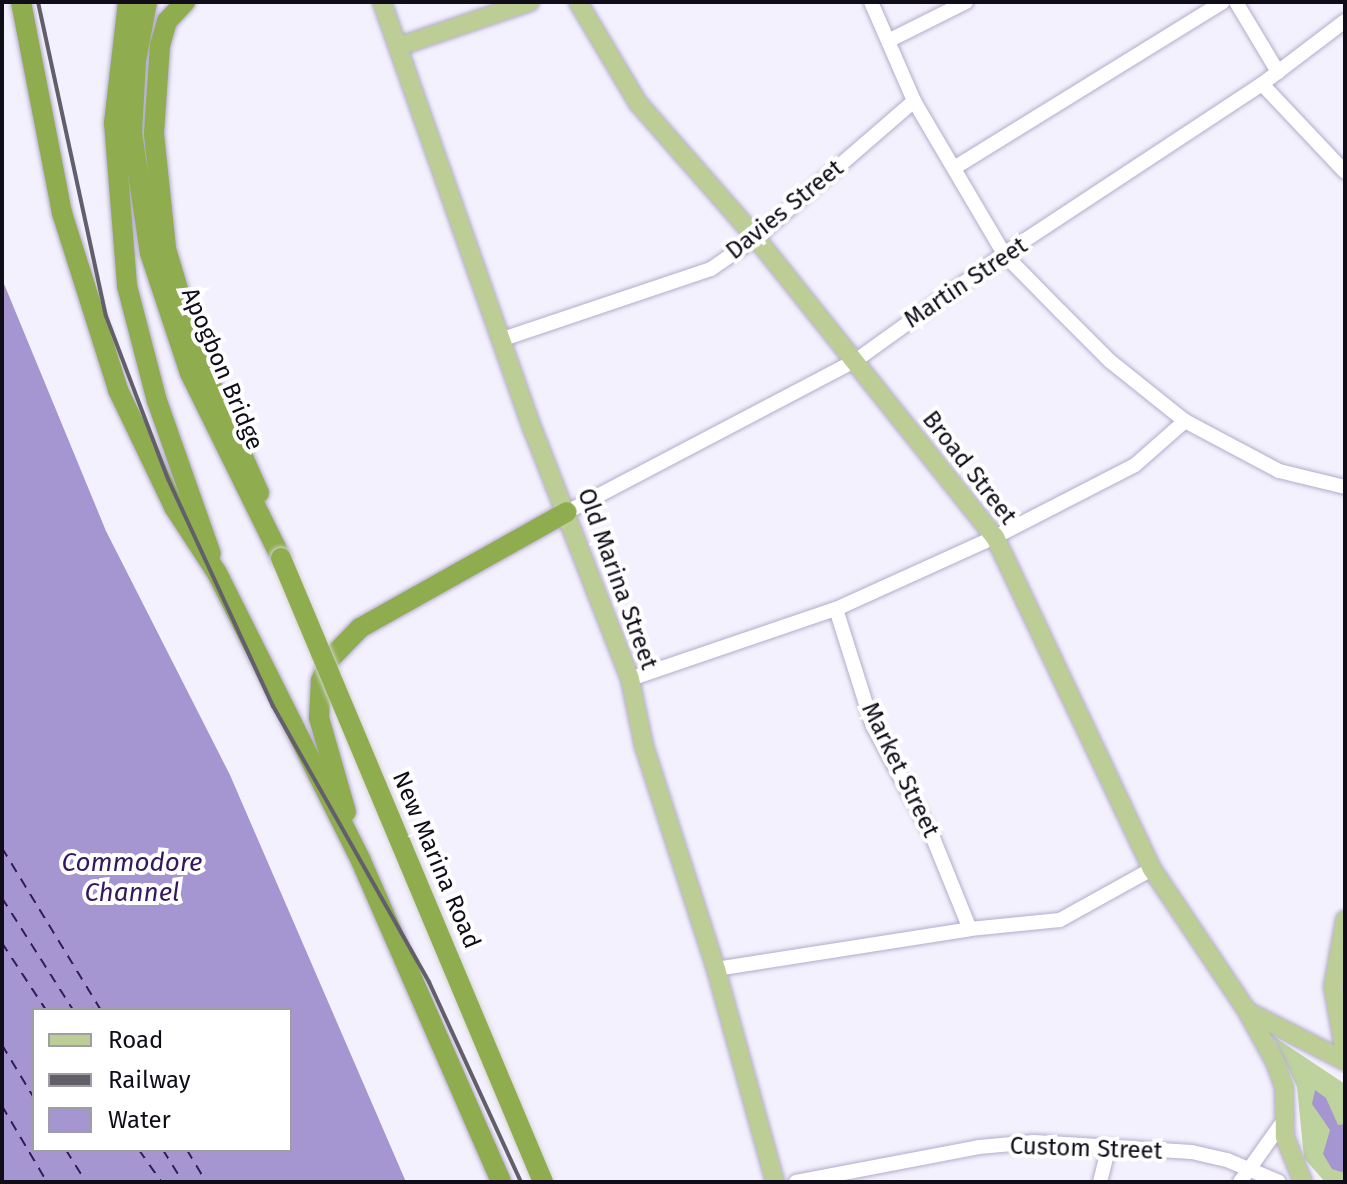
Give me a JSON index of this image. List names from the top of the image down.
{
  "streets": {
    "highway": ["Apogbon Bridge", "New Marina Road"],
    "main road": ["Broad Street", "Old Marina Street"],
    "street": [
      "Davies Street",
      "Martin Street",
      "Market Street",
      "Custom Street"
    ]
  },
  "crossings": [
    ["Davies Street", "Broad Street"],
    ["Davies Street", "Old Marina Street"],
    ["Martin Street", "Broad Street"],
    ["Martin Street", "Old Marina Street"],
    ["Apogbon Bridge", "New Marina Road"]
  ],
  "water": ["Commodore Channel"],
  "legend": ["Road", "Railway", "Water"]
}
